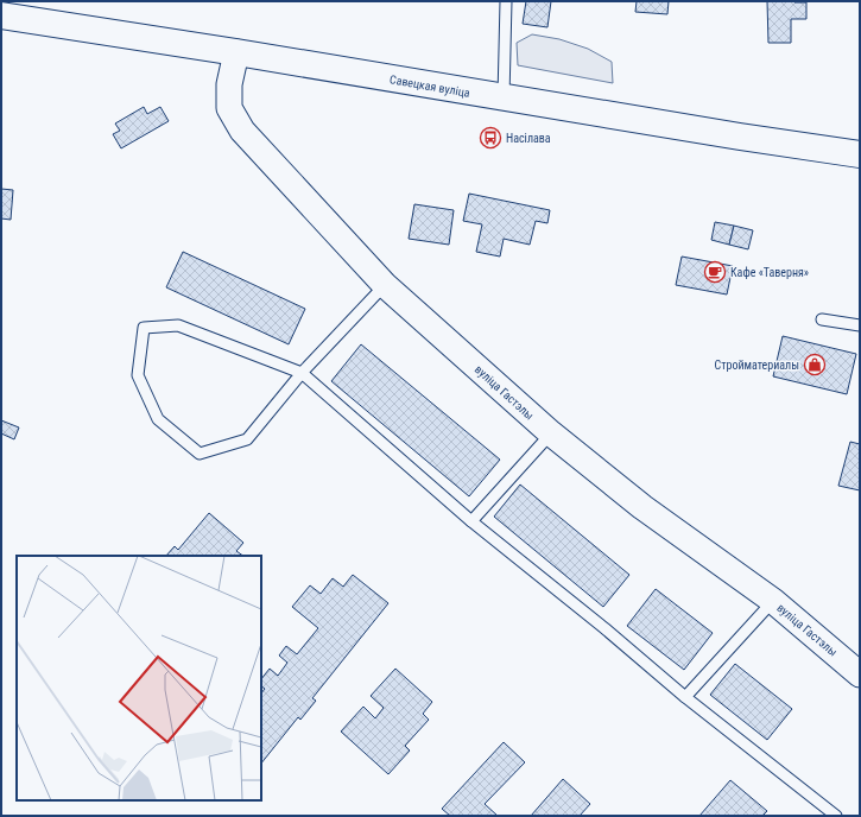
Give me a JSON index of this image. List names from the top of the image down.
{
  "streets": {
    "main road": ["Савецкая вуліца"],
    "street": ["вуліца Гастэлы"]
  },
  "crossings": [
    ["Савецкая вуліца", "вуліца Гастэлы"]
  ],
  "places": {
    "bus stop": ["Насілава"],
    "cafe": ["Кафе «Таверня»"],
    "shop": ["Стройматериалы"]
  }
}
